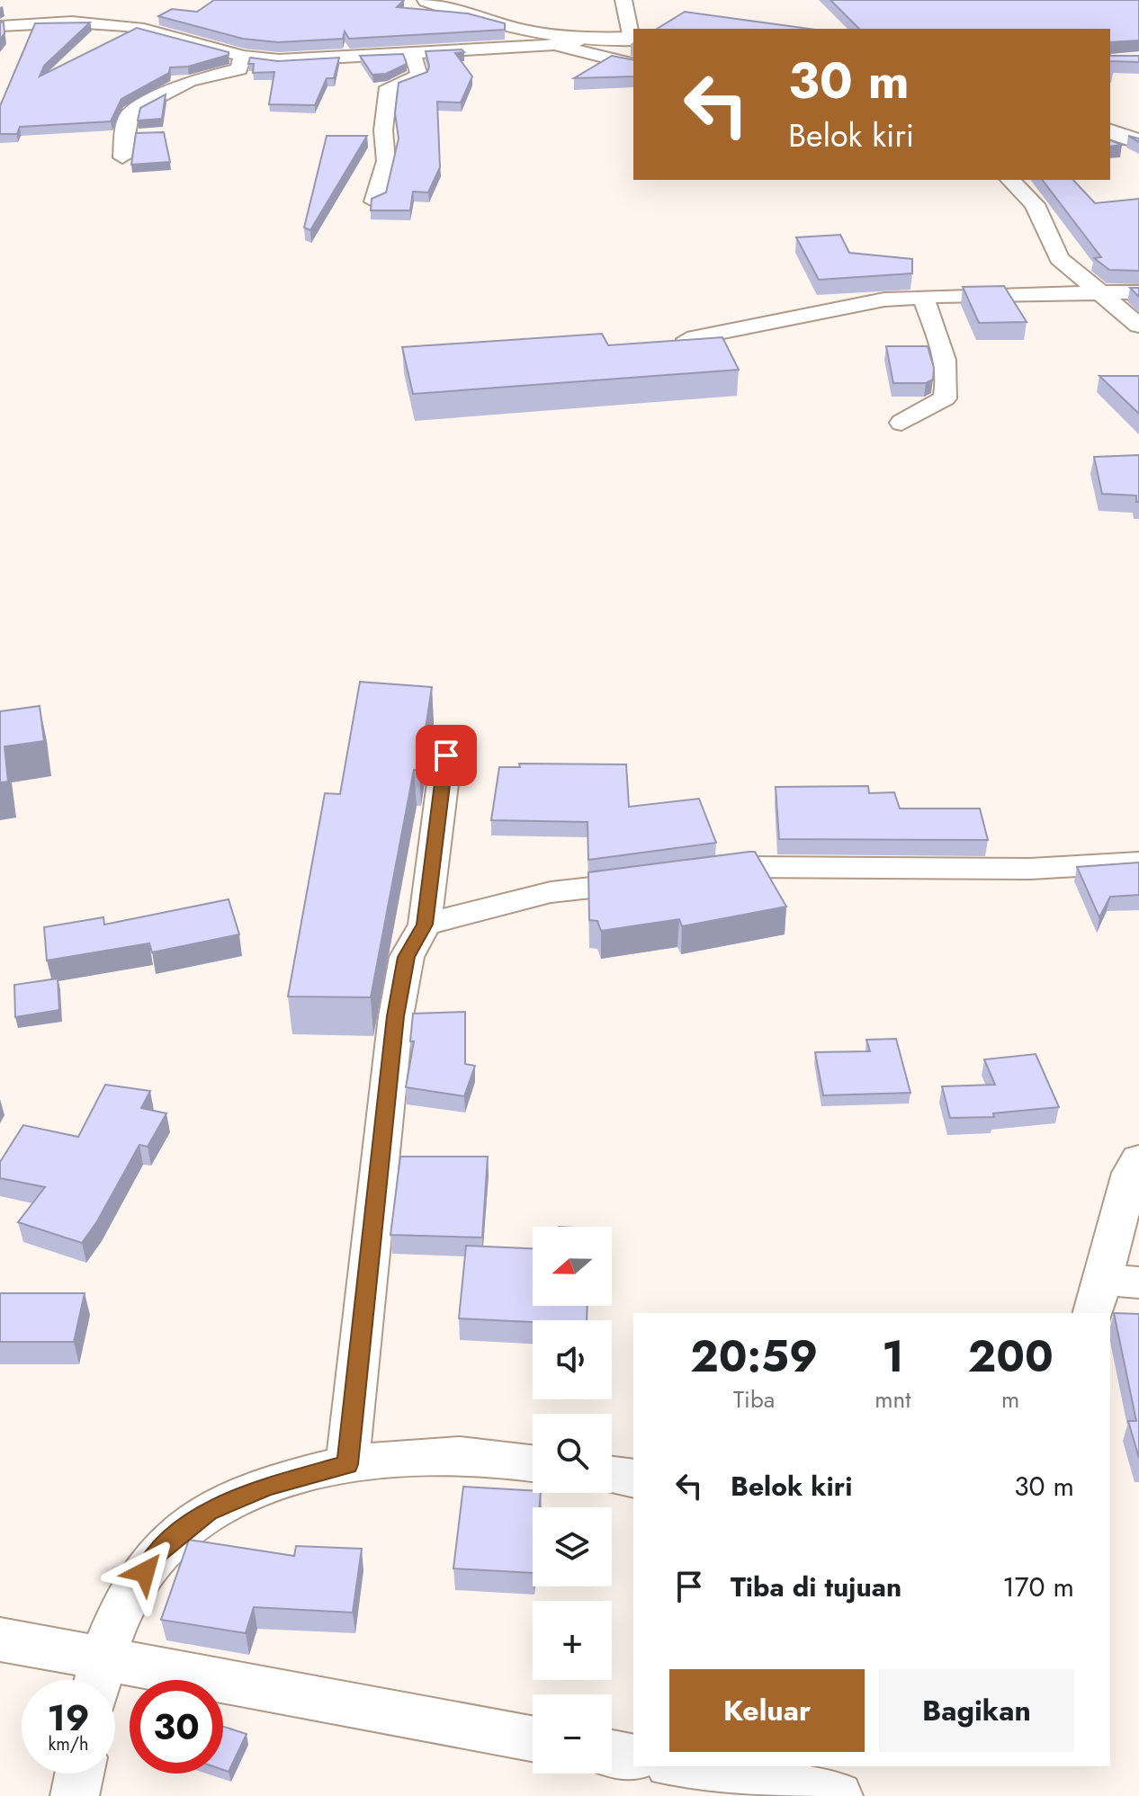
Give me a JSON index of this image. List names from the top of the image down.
{
  "north": "left",
  "page": {
    "turn": ["30 m", "Belok kiri"],
    "map_buttons": ["+", "−"],
    "eta": [
      "20:59",
      "Tiba",
      "1",
      "mnt",
      "200",
      "m"
    ],
    "list": [
      {
        "name": "Belok kiri",
        "value": "30 m"
      },
      {
        "name": "Tiba di tujuan",
        "value": "170 m"
      }
    ],
    "buttons": ["Keluar", "Bagikan"],
    "speed": "19 km/h",
    "limit": "30"
  }
}
